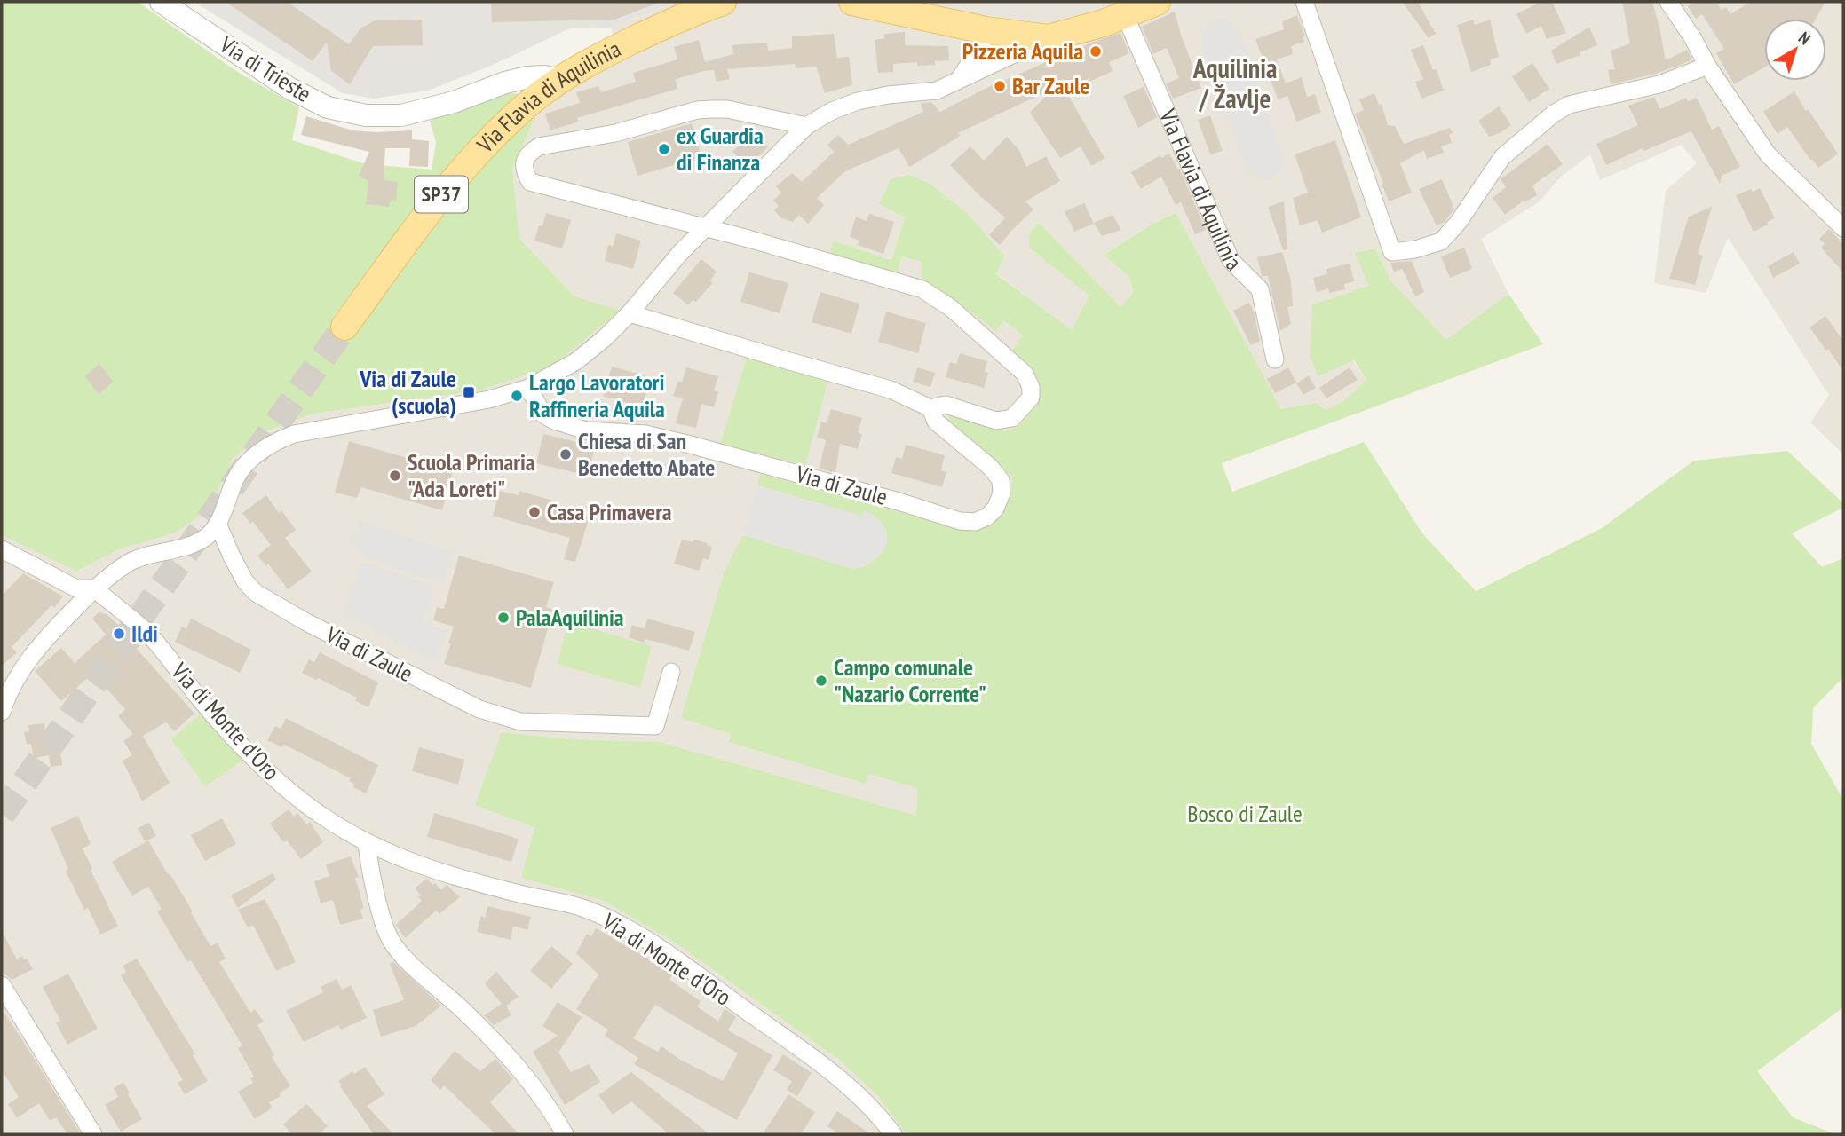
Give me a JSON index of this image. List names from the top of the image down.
{
  "streets": {
    "main road": ["Via Flavia di Aquilinia", "SP37"],
    "street": ["Via di Trieste", "Via di Zaule", "Via di Monte d'Oro"]
  },
  "crossings": [
    ["Via di Trieste", "Via Flavia di Aquilinia"]
  ],
  "districts": ["Aquilinia / Žavlje"],
  "parks": ["Bosco di Zaule"],
  "places": {
    "other": [
      "Pizzeria Aquila",
      "Bar Zaule",
      "ex Guardia di Finanza",
      "Largo Lavoratori Raffineria Aquila",
      "Chiesa di San Benedetto Abate",
      "Scuola Primaria \"Ada Loreti\"",
      "Casa Primavera",
      "PalaAquilinia",
      "Ildi",
      "Campo comunale \"Nazario Corrente\""
    ],
    "transit": ["Via di Zaule (scuola)"]
  },
  "north": "top right"
}
